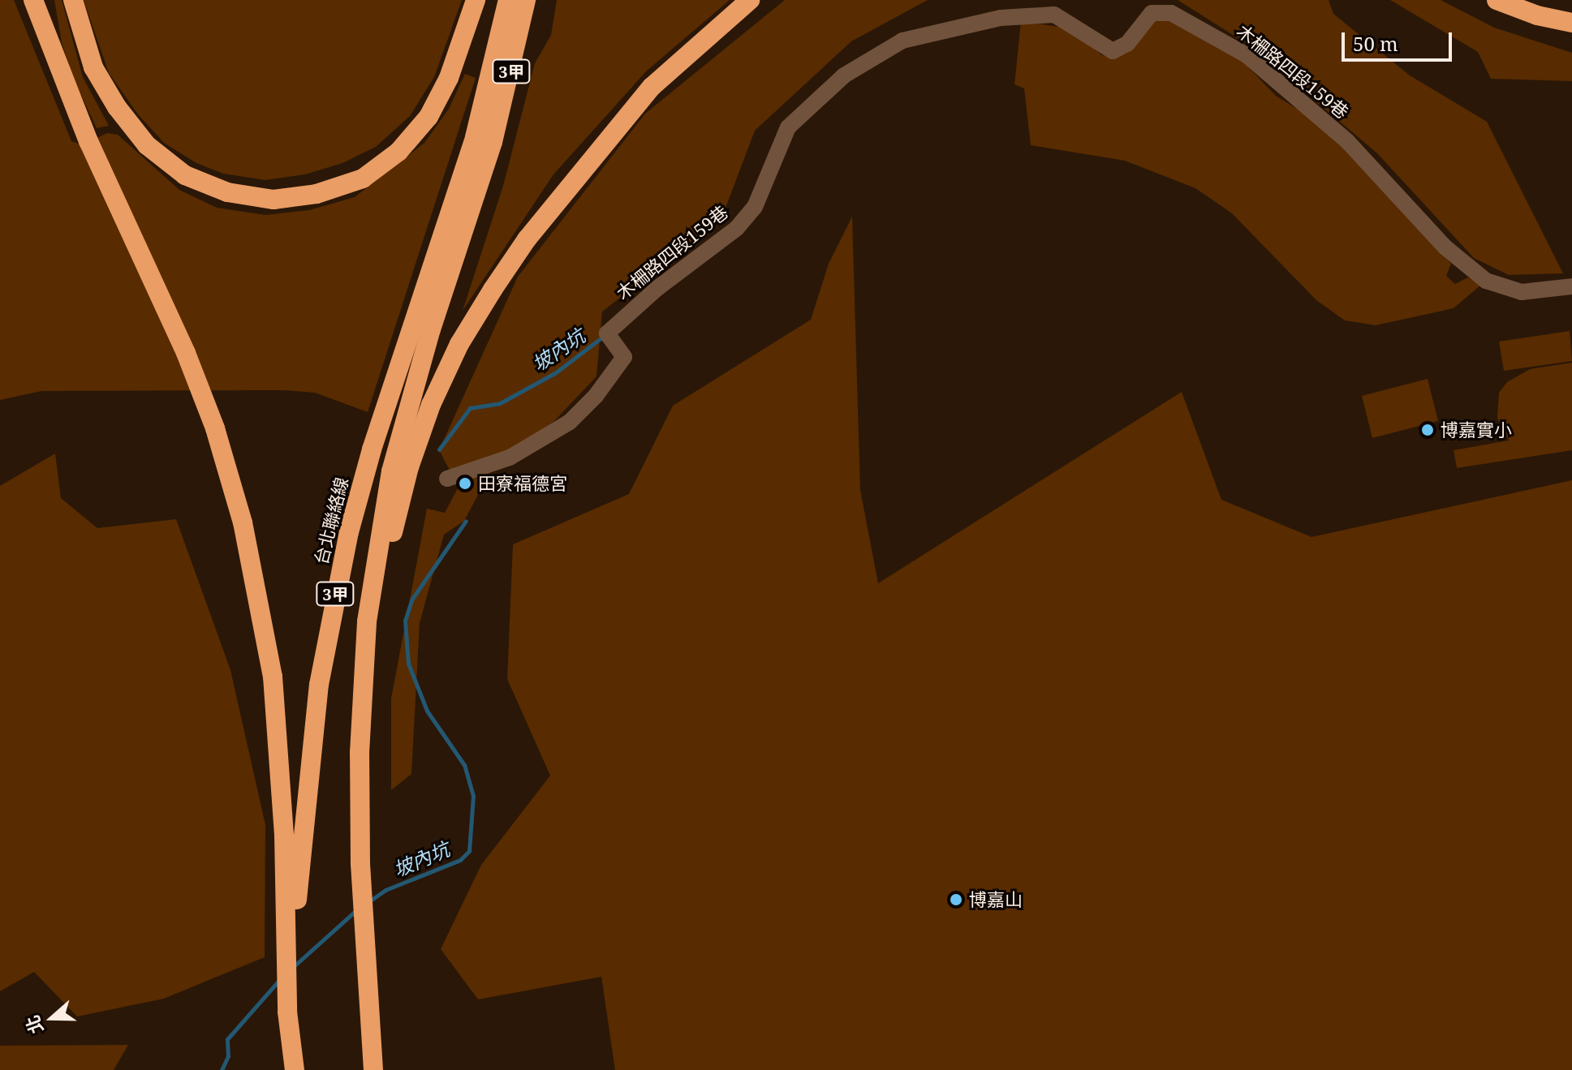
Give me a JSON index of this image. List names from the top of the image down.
{
  "streets": {
    "highway": ["3甲", "台北聯絡線"],
    "street": ["木柵路四段159巷"]
  },
  "water": ["坡內坑"],
  "places": ["博嘉實小", "田寮福德宮", "博嘉山"],
  "scale_bar": "50 m",
  "north": "left"
}
